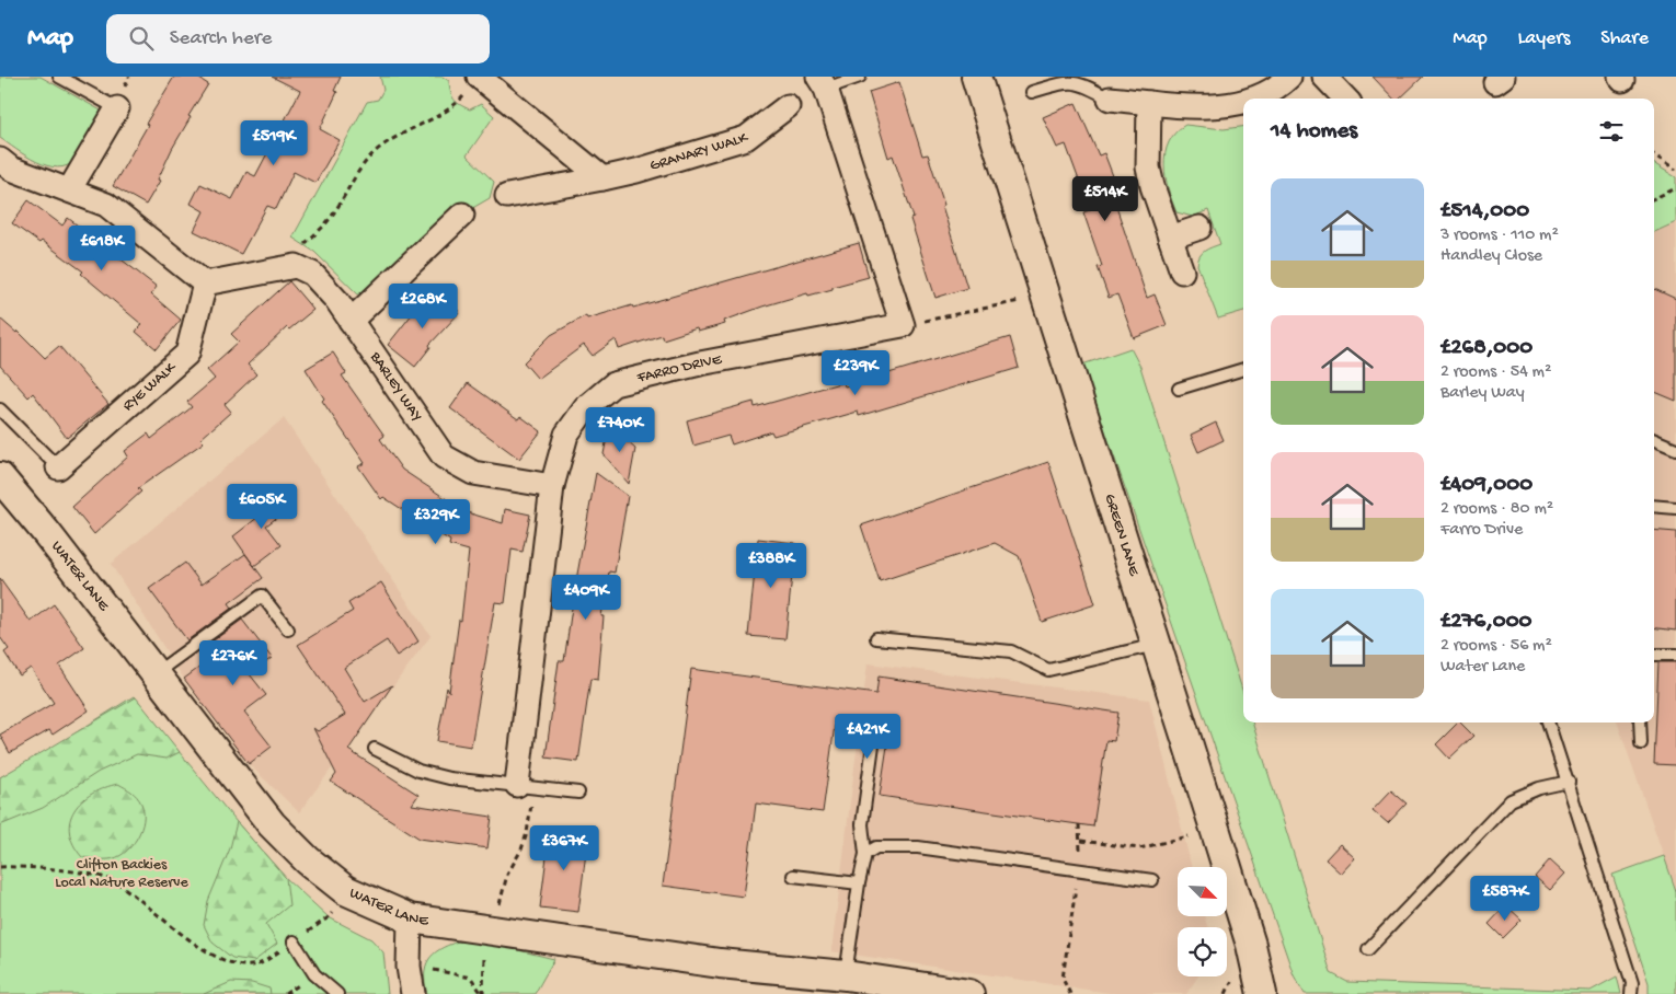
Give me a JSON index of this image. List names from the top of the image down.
{
  "streets": {
    "street": [
      "GRANARY WALK",
      "FARRO DRIVE",
      "RYE WALK",
      "BARLEY WAY",
      "GREEN LANE",
      "WATER LANE"
    ]
  },
  "crossings": [
    ["FARRO DRIVE", "BARLEY WAY"]
  ],
  "parks": ["Clifton Backies Local Nature Reserve"],
  "north": "bottom right",
  "page": {
    "header": "Map",
    "search": "Search here",
    "nav": ["Map", "Layers", "Share"],
    "heading": "14 homes",
    "price": [
      "£519K",
      "£514K",
      "£618K",
      "£268K",
      "£239K",
      "£740K",
      "£605K",
      "£329K",
      "£388K",
      "£409K",
      "£276K",
      "£421K",
      "£367K",
      "£587K"
    ],
    "list": [
      {
        "name": "£514,000",
        "note": "3 rooms · 110 m² · Handley Close"
      },
      {
        "name": "£268,000",
        "note": "2 rooms · 54 m² · Barley Way"
      },
      {
        "name": "£409,000",
        "note": "2 rooms · 80 m² · Farro Drive"
      },
      {
        "name": "£276,000",
        "note": "2 rooms · 56 m² · Water Lane"
      }
    ]
  }
}
